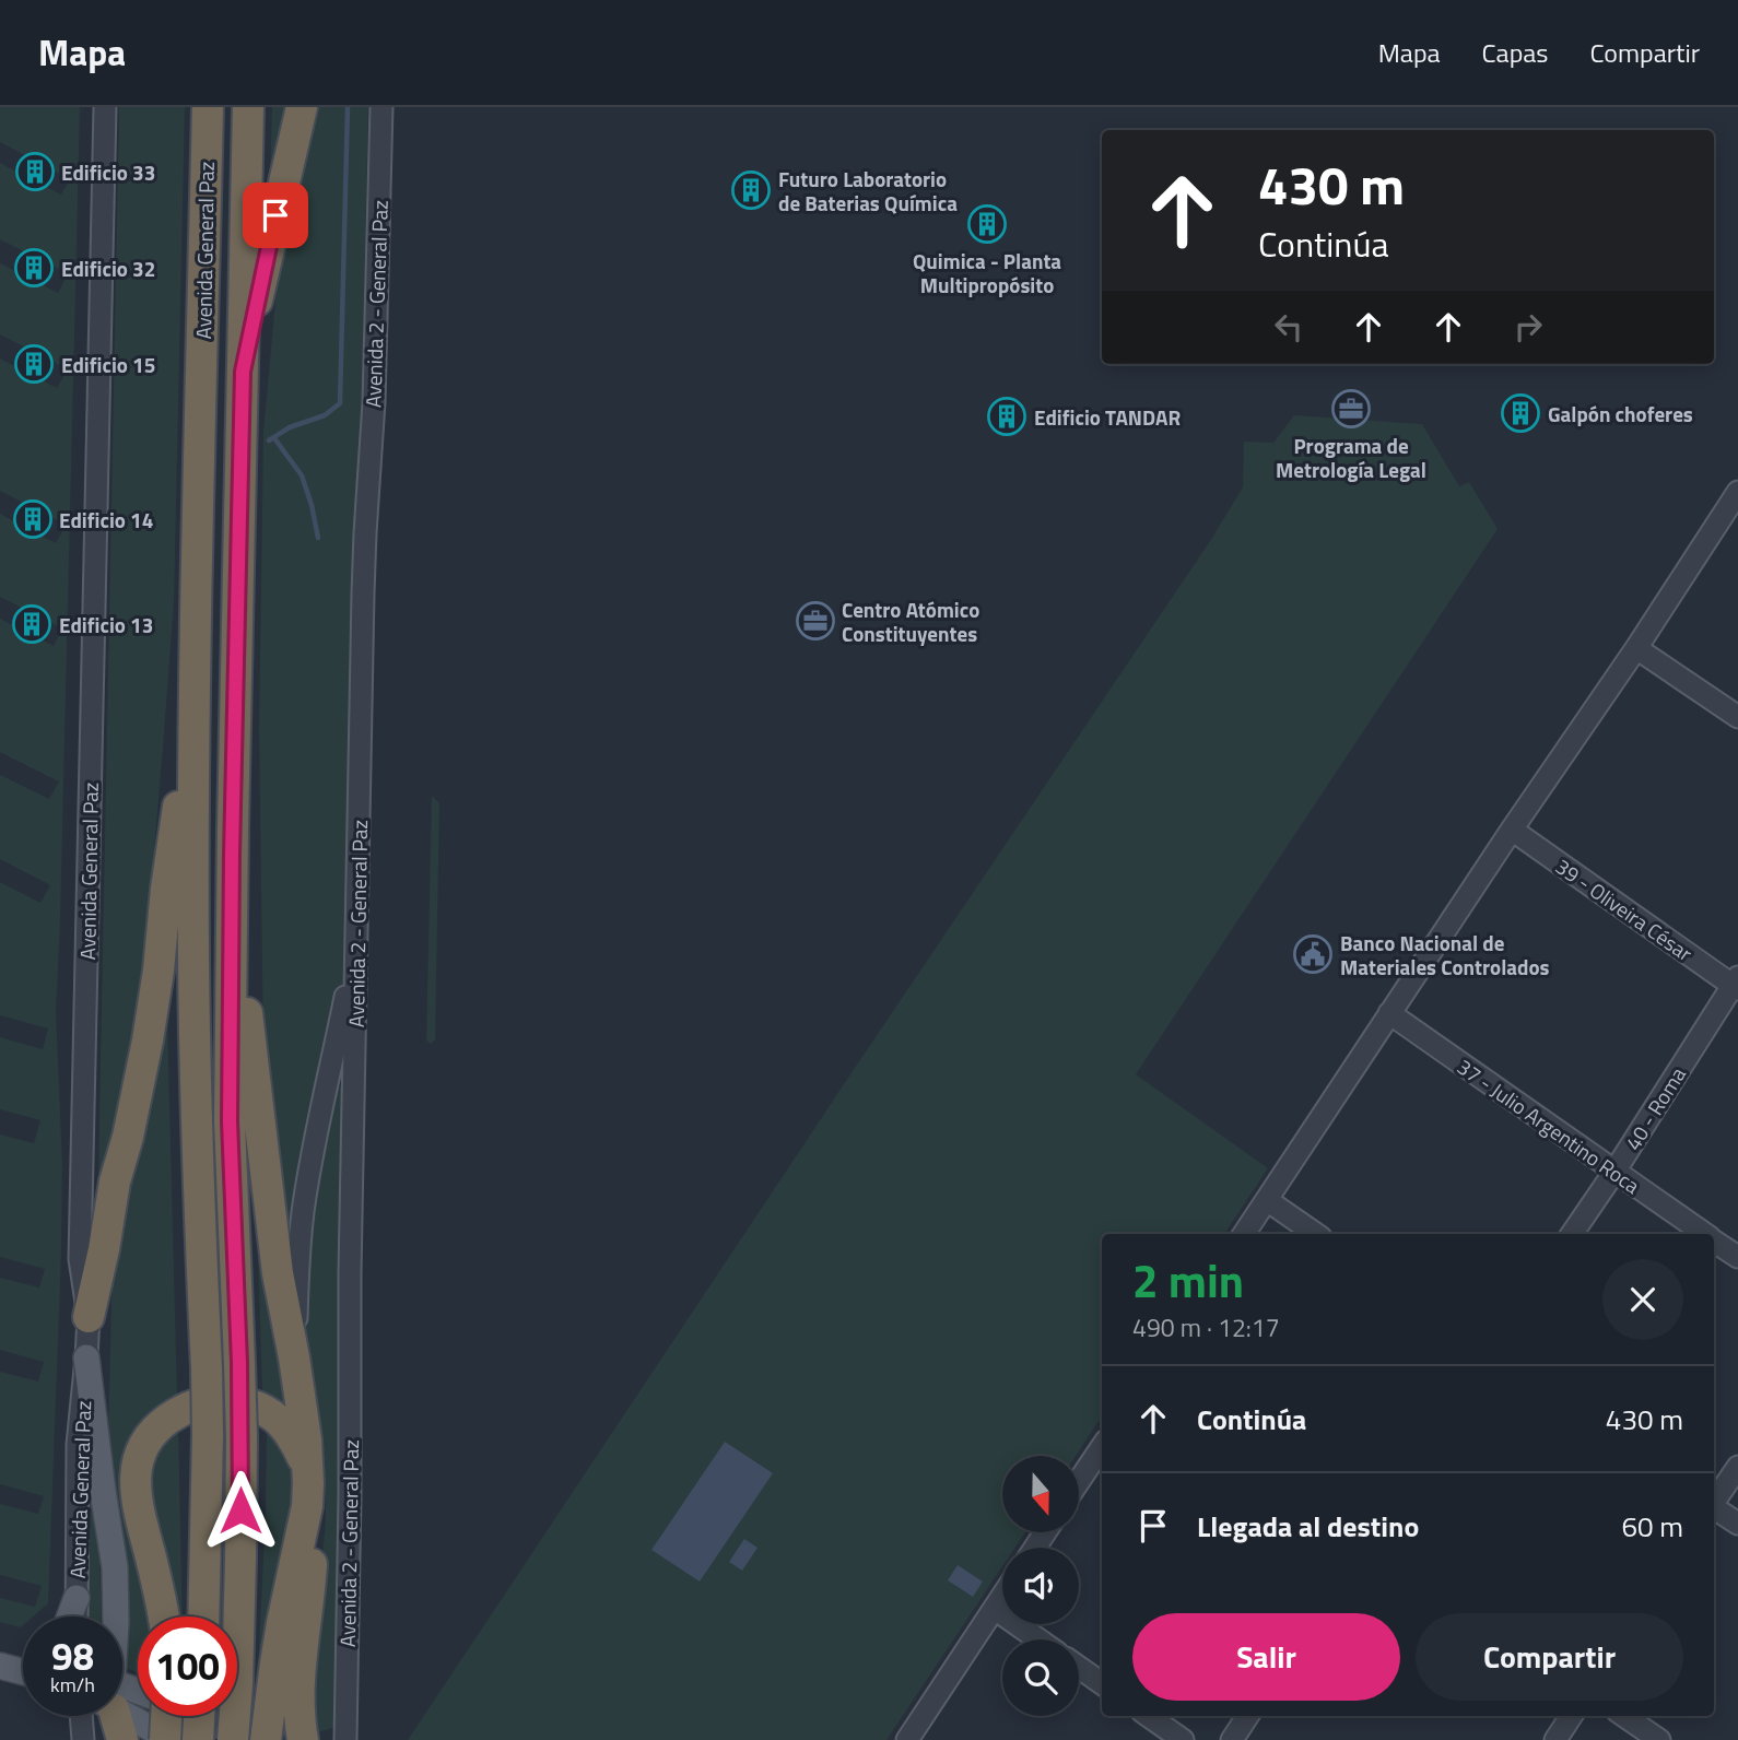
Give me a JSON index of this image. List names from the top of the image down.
{
  "streets": {
    "highway": ["Avenida General Paz"],
    "street": [
      "Avenida 2 - General Paz",
      "39 - Oliveira César",
      "40 - Roma",
      "37 - Julio Argentino Roca"
    ]
  },
  "crossings": [
    ["39 - Oliveira César", "40 - Roma"],
    ["40 - Roma", "37 - Julio Argentino Roca"]
  ],
  "places": {
    "building": [
      "Edificio 33",
      "Futuro Laboratorio de Baterias Química",
      "Quimica - Planta Multipropósito",
      "Edificio 32",
      "Edificio 15",
      "Galpón choferes",
      "Edificio TANDAR",
      "Edificio 14",
      "Edificio 13"
    ],
    "office": ["Programa de Metrología Legal", "Centro Atómico Constituyentes"],
    "public building": ["Banco Nacional de Materiales Controlados"]
  },
  "north": "bottom",
  "page": {
    "header": "Mapa",
    "nav": ["Mapa", "Capas", "Compartir"],
    "turn": ["430 m", "Continúa"],
    "heading": ["2 min", "490 m · 12:17"],
    "list": [
      {
        "name": "Continúa",
        "value": "430 m"
      },
      {
        "name": "Llegada al destino",
        "value": "60 m"
      }
    ],
    "buttons": ["Salir", "Compartir"],
    "speed": "98 km/h",
    "limit": "100"
  }
}
